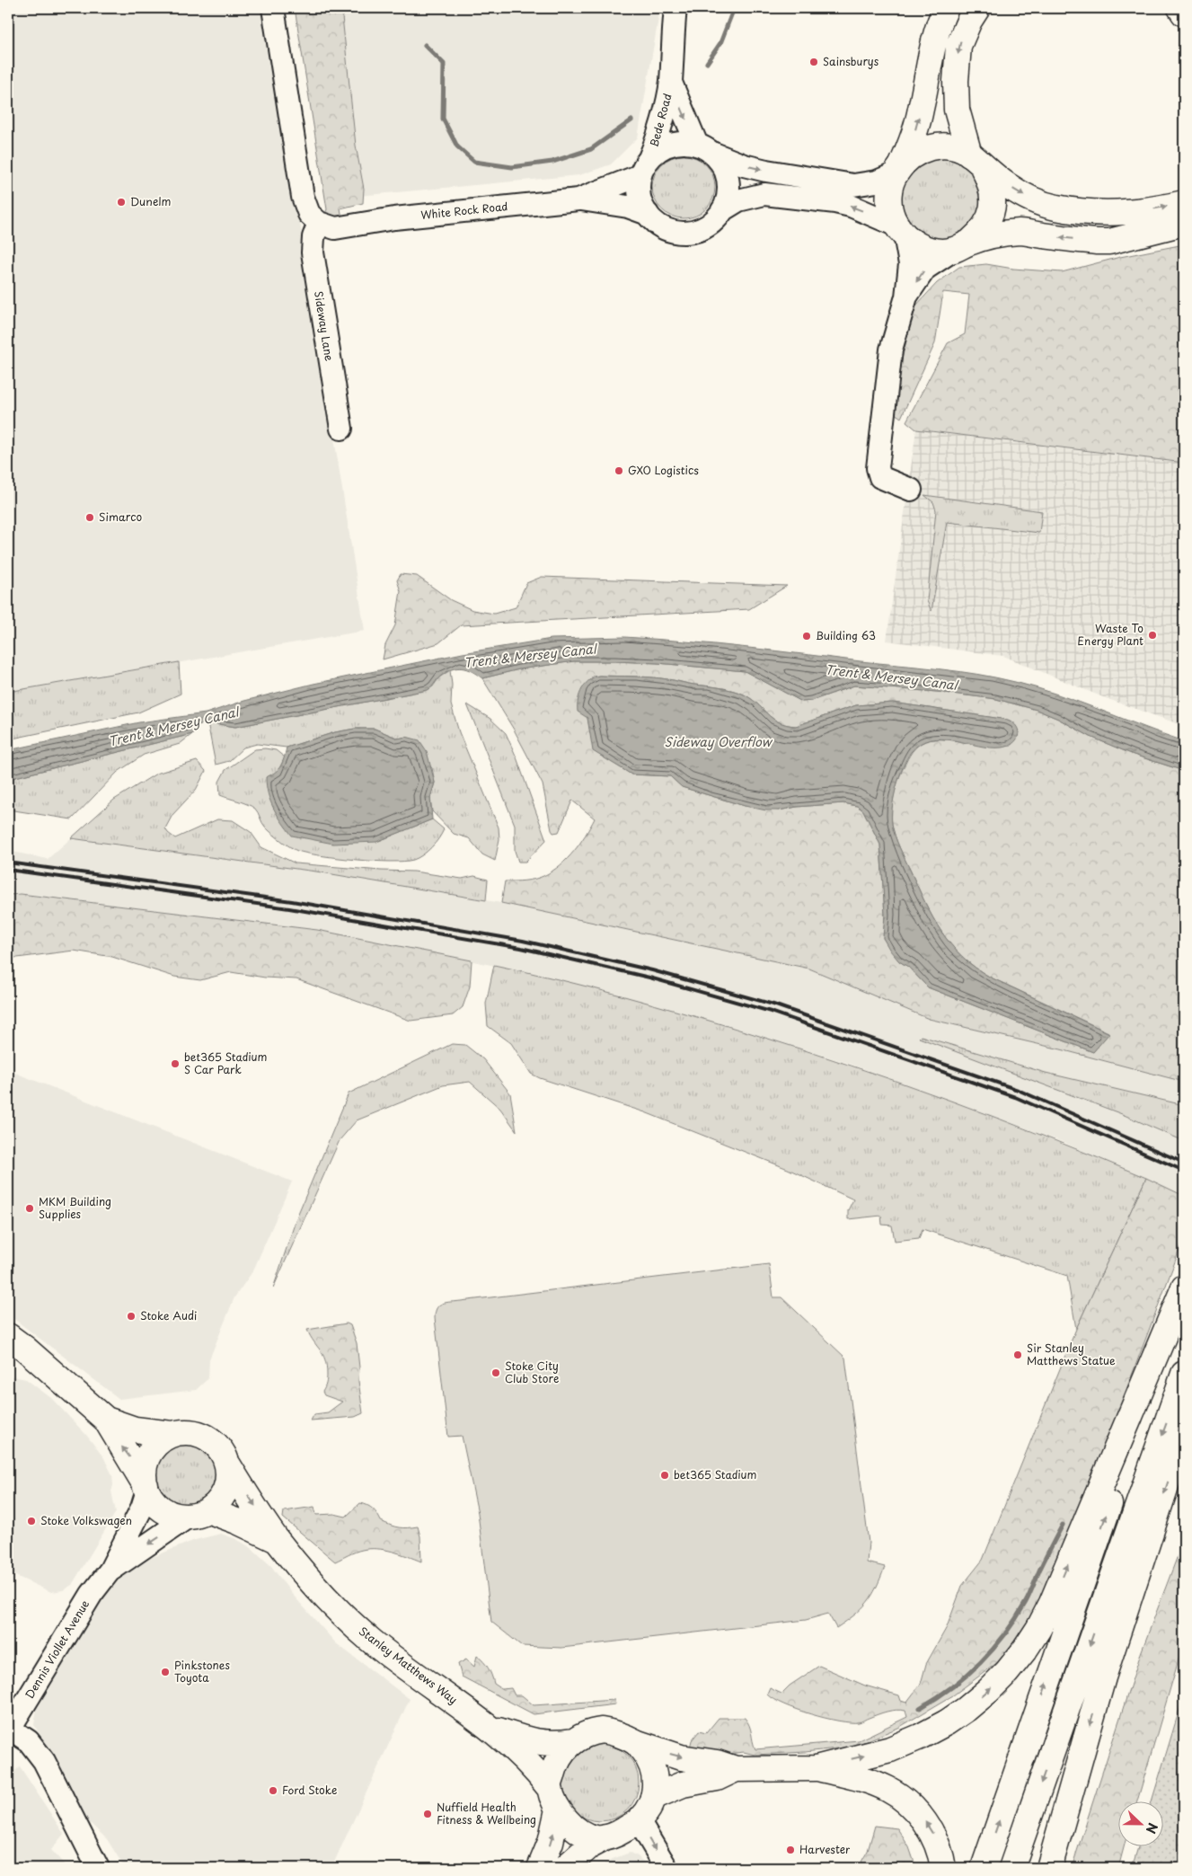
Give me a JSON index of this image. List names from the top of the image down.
{
  "streets": {
    "main road": ["Stanley Matthews Way"],
    "street": [
      "Bede Road",
      "White Rock Road",
      "Sideway Lane",
      "Dennis Viollet Avenue"
    ]
  },
  "crossings": [
    ["Bede Road", "White Rock Road"],
    ["White Rock Road", "Sideway Lane"],
    ["Dennis Viollet Avenue", "Stanley Matthews Way"]
  ],
  "water": ["Trent & Mersey Canal", "Sideway Overflow"],
  "places": [
    "Sainsburys",
    "Dunelm",
    "GXO Logistics",
    "Simarco",
    "Waste To Energy Plant",
    "Building 63",
    "bet365 Stadium S Car Park",
    "MKM Building Supplies",
    "Stoke Audi",
    "Sir Stanley Matthews Statue",
    "Stoke City Club Store",
    "bet365 Stadium",
    "Stoke Volkswagen",
    "Pinkstones Toyota",
    "Ford Stoke",
    "Nuffield Health Fitness & Wellbeing",
    "Harvester"
  ],
  "north": "right"
}
